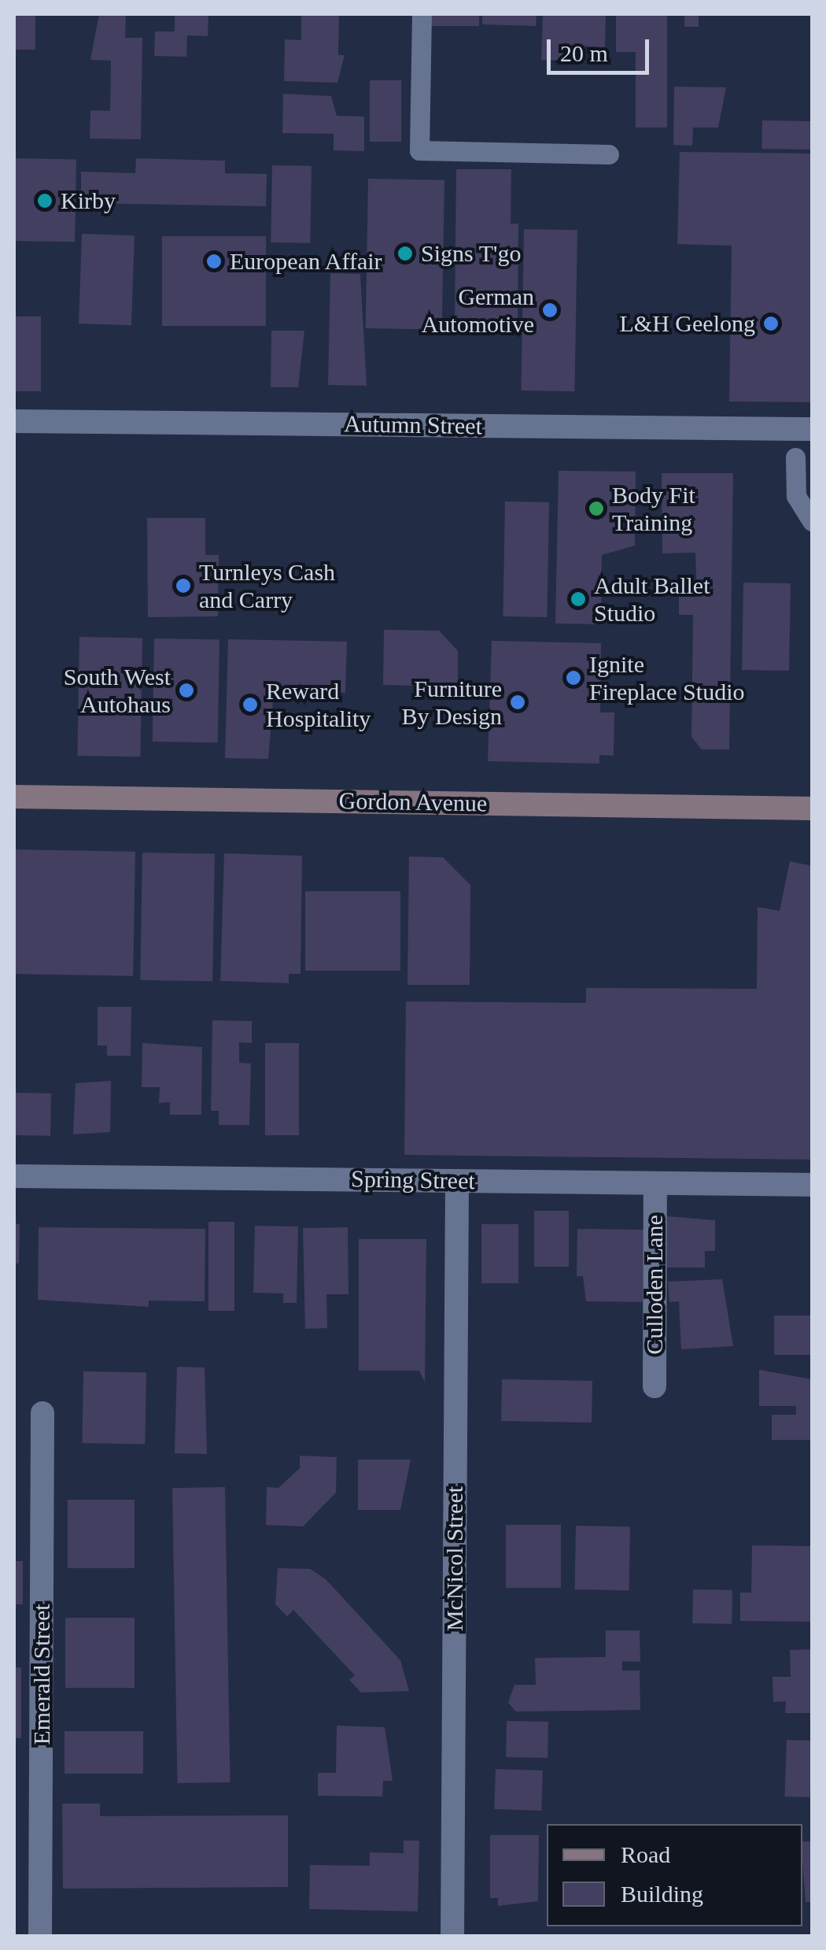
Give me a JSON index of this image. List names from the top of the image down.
{
  "streets": {
    "street": [
      "Autumn Street",
      "Gordon Avenue",
      "Spring Street",
      "Culloden Lane",
      "McNicol Street",
      "Emerald Street"
    ]
  },
  "crossings": [
    ["Spring Street", "Culloden Lane"],
    ["Spring Street", "McNicol Street"]
  ],
  "places": [
    "Kirby",
    "Signs T'go",
    "European Affair",
    "German Automotive",
    "L&H Geelong",
    "Body Fit Training",
    "Turnleys Cash and Carry",
    "Adult Ballet Studio",
    "Ignite Fireplace Studio",
    "South West Autohaus",
    "Furniture By Design",
    "Reward Hospitality"
  ],
  "legend": ["Road", "Building"],
  "scale_bar": "20 m"
}
